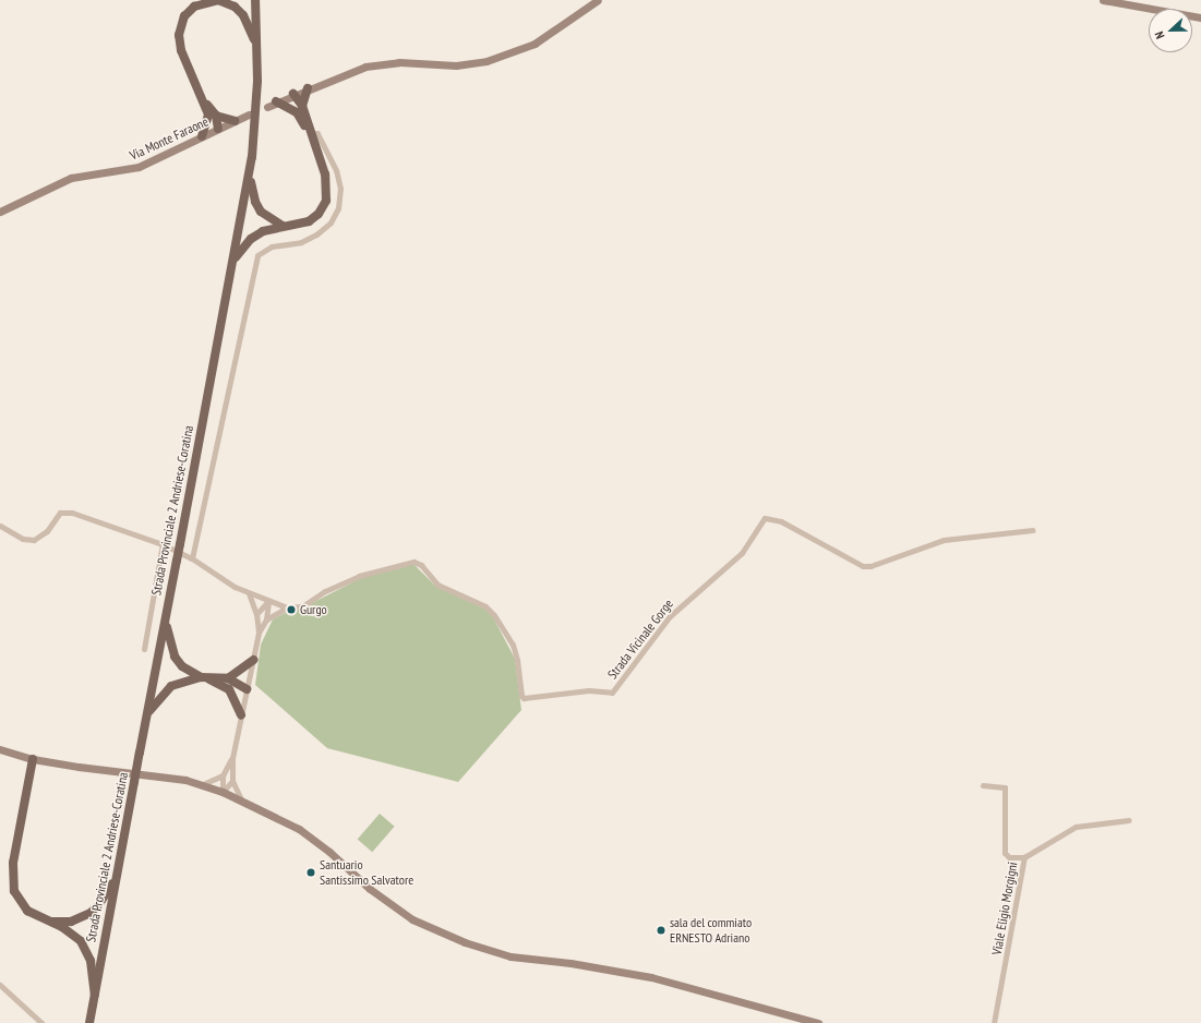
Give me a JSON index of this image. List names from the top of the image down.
{
  "streets": {
    "main road": ["Via Monte Faraone", "Strada Provinciale 2 Andriese-Coratina"],
    "street": ["Strada Vicinale Gorge", "Viale Eligio Morgigni"]
  },
  "places": ["Gurgo", "Santuario Santissimo Salvatore", "sala del commiato ERNESTO Adriano"],
  "north": "left"
}
